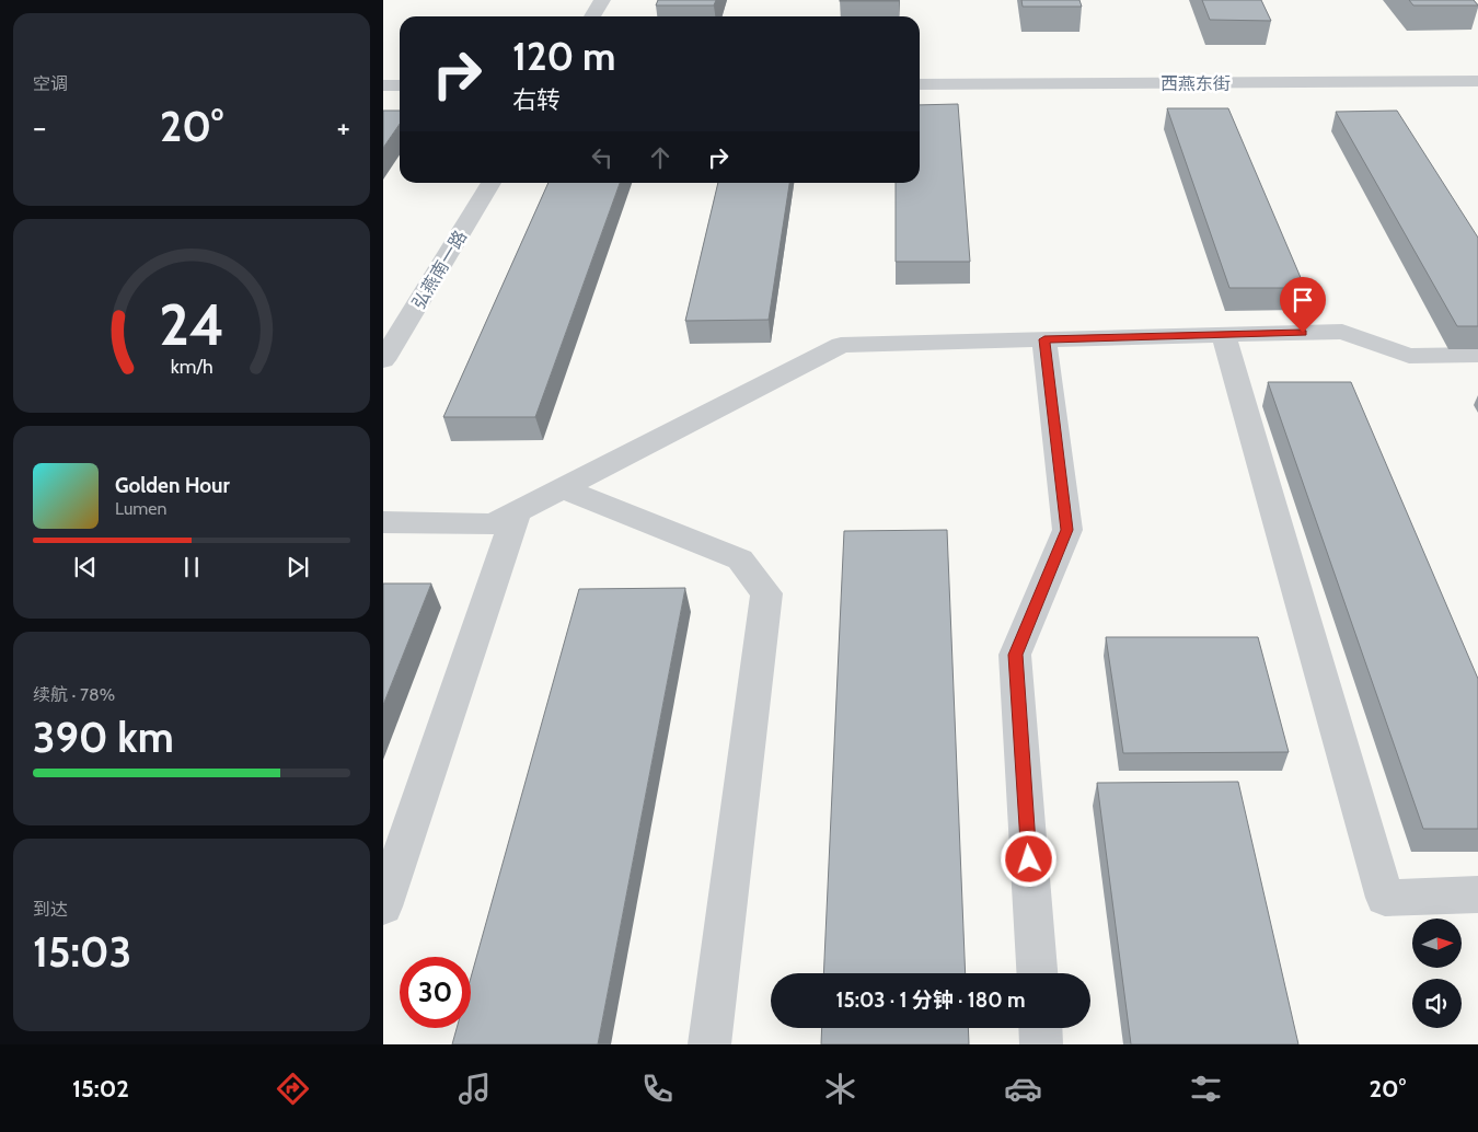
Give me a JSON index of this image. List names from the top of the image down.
{
  "streets": {
    "street": ["西燕东街", "弘燕南一路"]
  },
  "north": "right",
  "page": {
    "tile": [
      "空调",
      ["续航 · 78%", "390 km"],
      ["到达", "15:03"]
    ],
    "turn": ["120 m", "右转"],
    "heat": ["−", "20°", "+"],
    "song": ["Golden Hour", "Lumen"],
    "limit": "30",
    "trip": "15:03 · 1 分钟 · 180 m",
    "tabs": ["15:02", "20°"],
    "gauge": ["24", "km/h"]
  }
}
